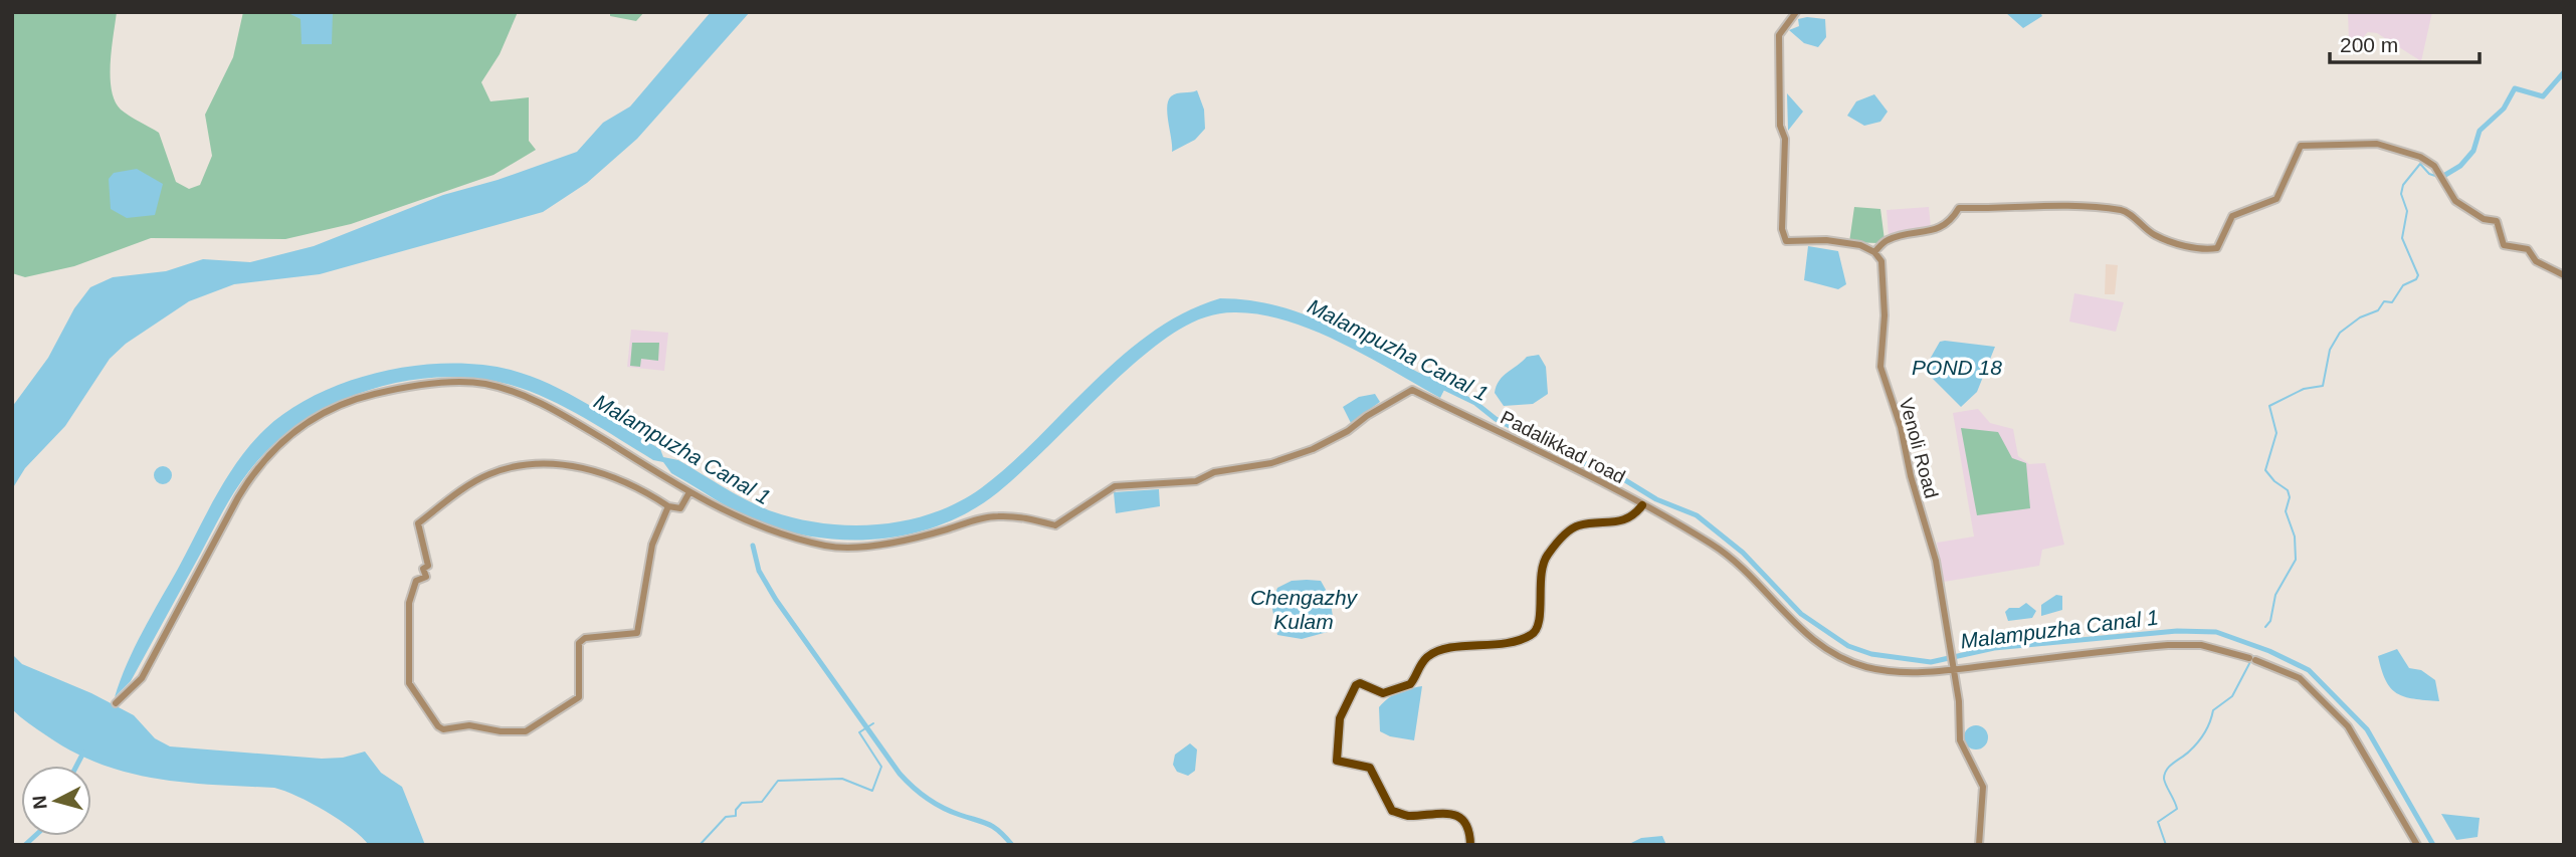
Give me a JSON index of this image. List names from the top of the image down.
{
  "streets": {
    "street": ["Padalikkad road", "Venoli Road"]
  },
  "crossings": [
    ["Padalikkad road", "Venoli Road"]
  ],
  "water": ["Malampuzha Canal 1", "POND 18", "Chengazhy Kulam"],
  "scale_bar": "200 m",
  "north": "left"
}
